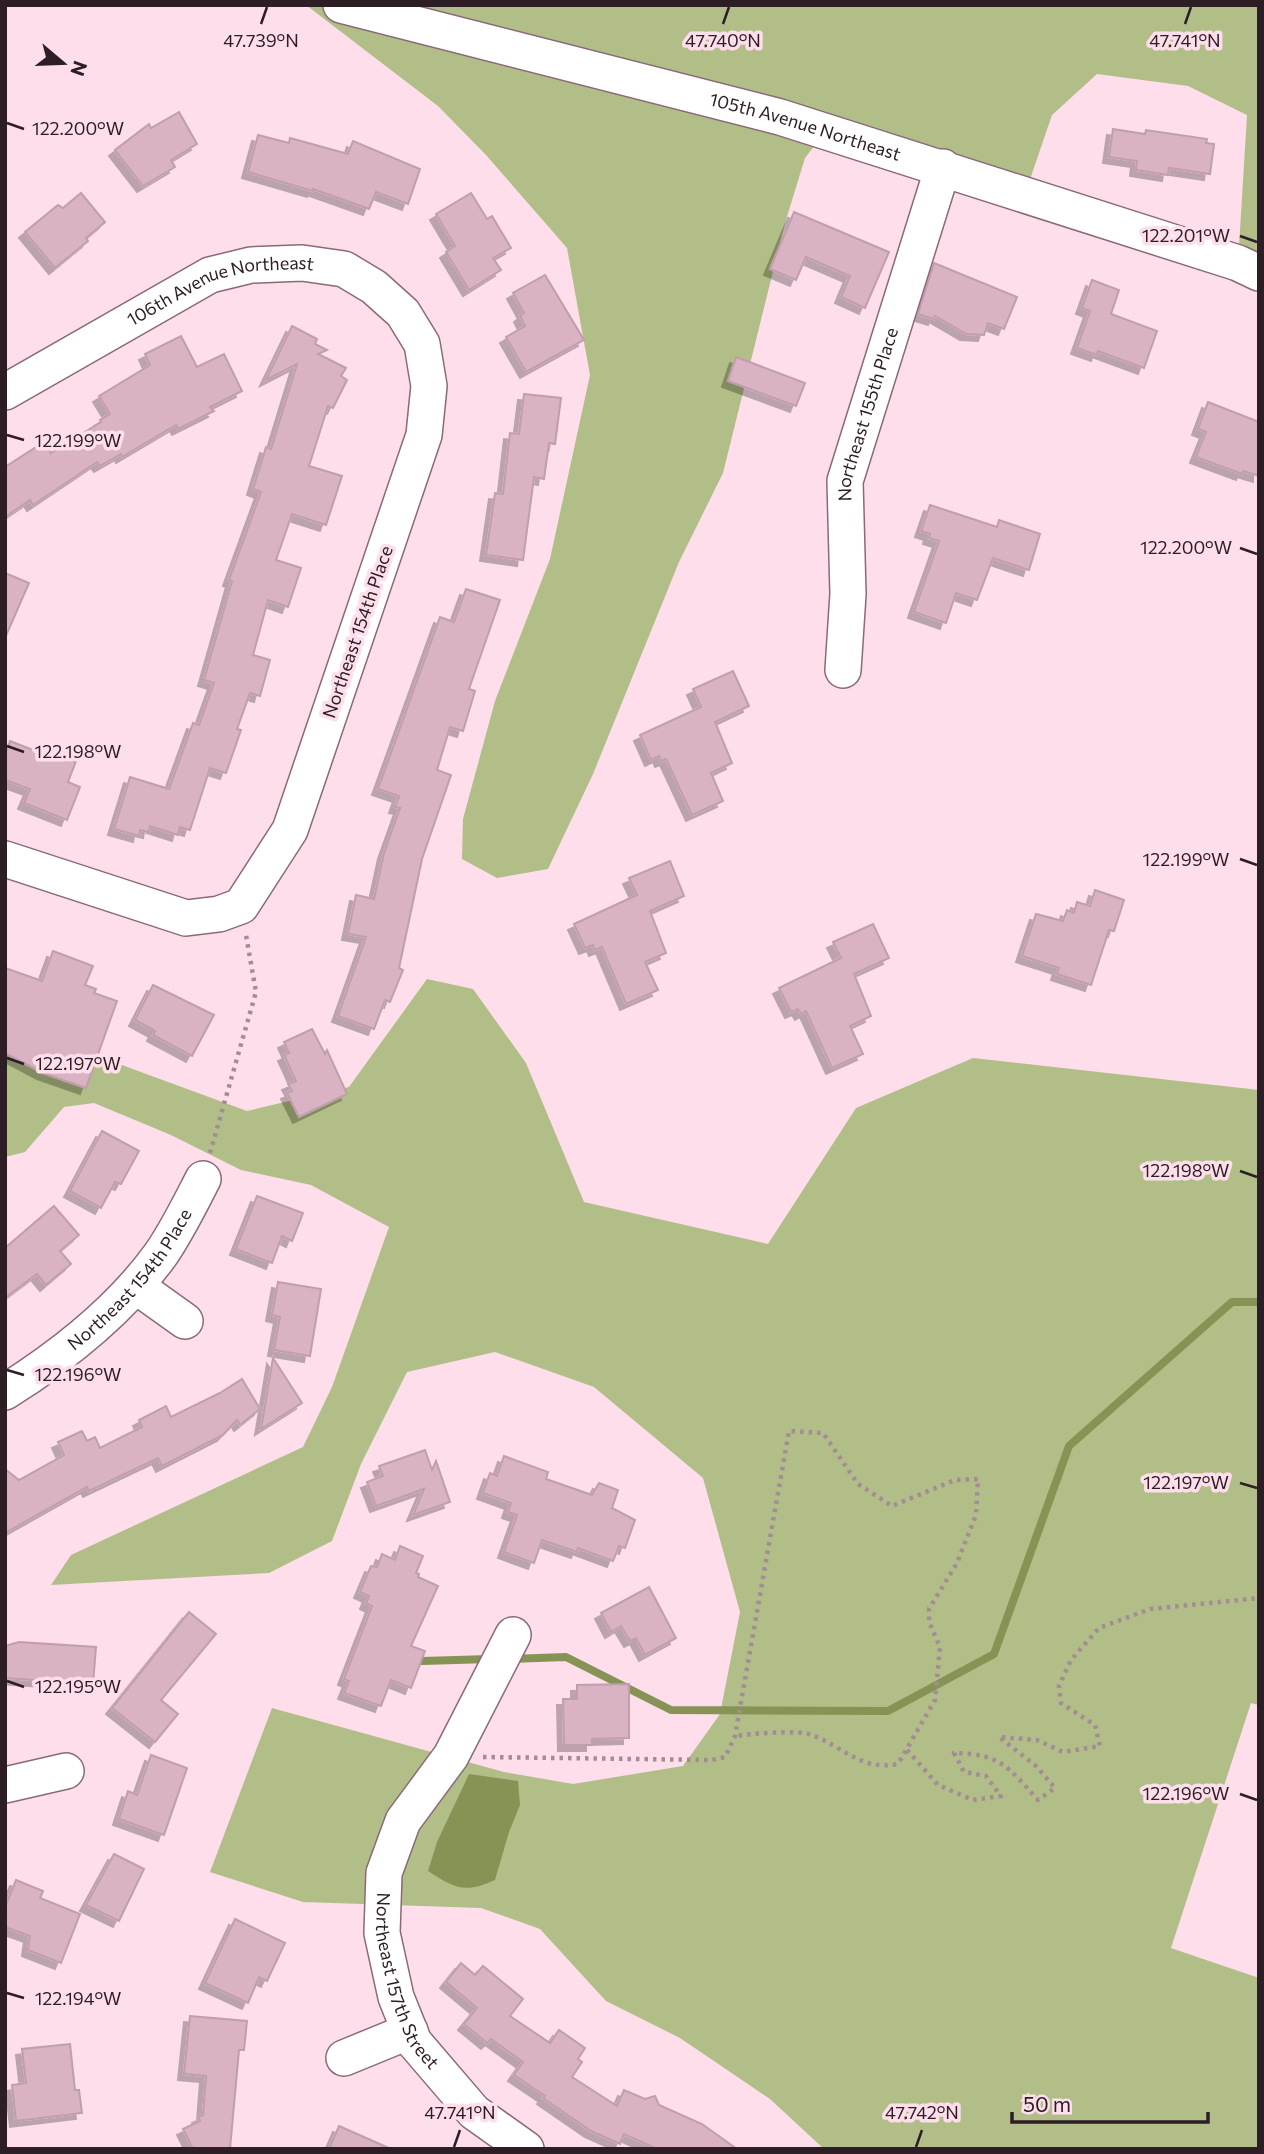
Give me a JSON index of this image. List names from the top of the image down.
{
  "streets": {
    "street": [
      "105th Avenue Northeast",
      "106th Avenue Northeast",
      "Northeast 155th Place",
      "Northeast 154th Place",
      "Northeast 157th Street"
    ]
  },
  "crossings": [
    ["105th Avenue Northeast", "Northeast 155th Place"],
    ["106th Avenue Northeast", "Northeast 154th Place"]
  ],
  "scale_bar": "50 m",
  "north": "right",
  "coordinates": [
    "47.739°N",
    "47.740°N",
    "47.741°N",
    "122.200°W",
    "122.201°W",
    "122.199°W",
    "122.198°W",
    "122.197°W",
    "122.196°W",
    "122.195°W",
    "122.194°W",
    "47.742°N"
  ]
}
